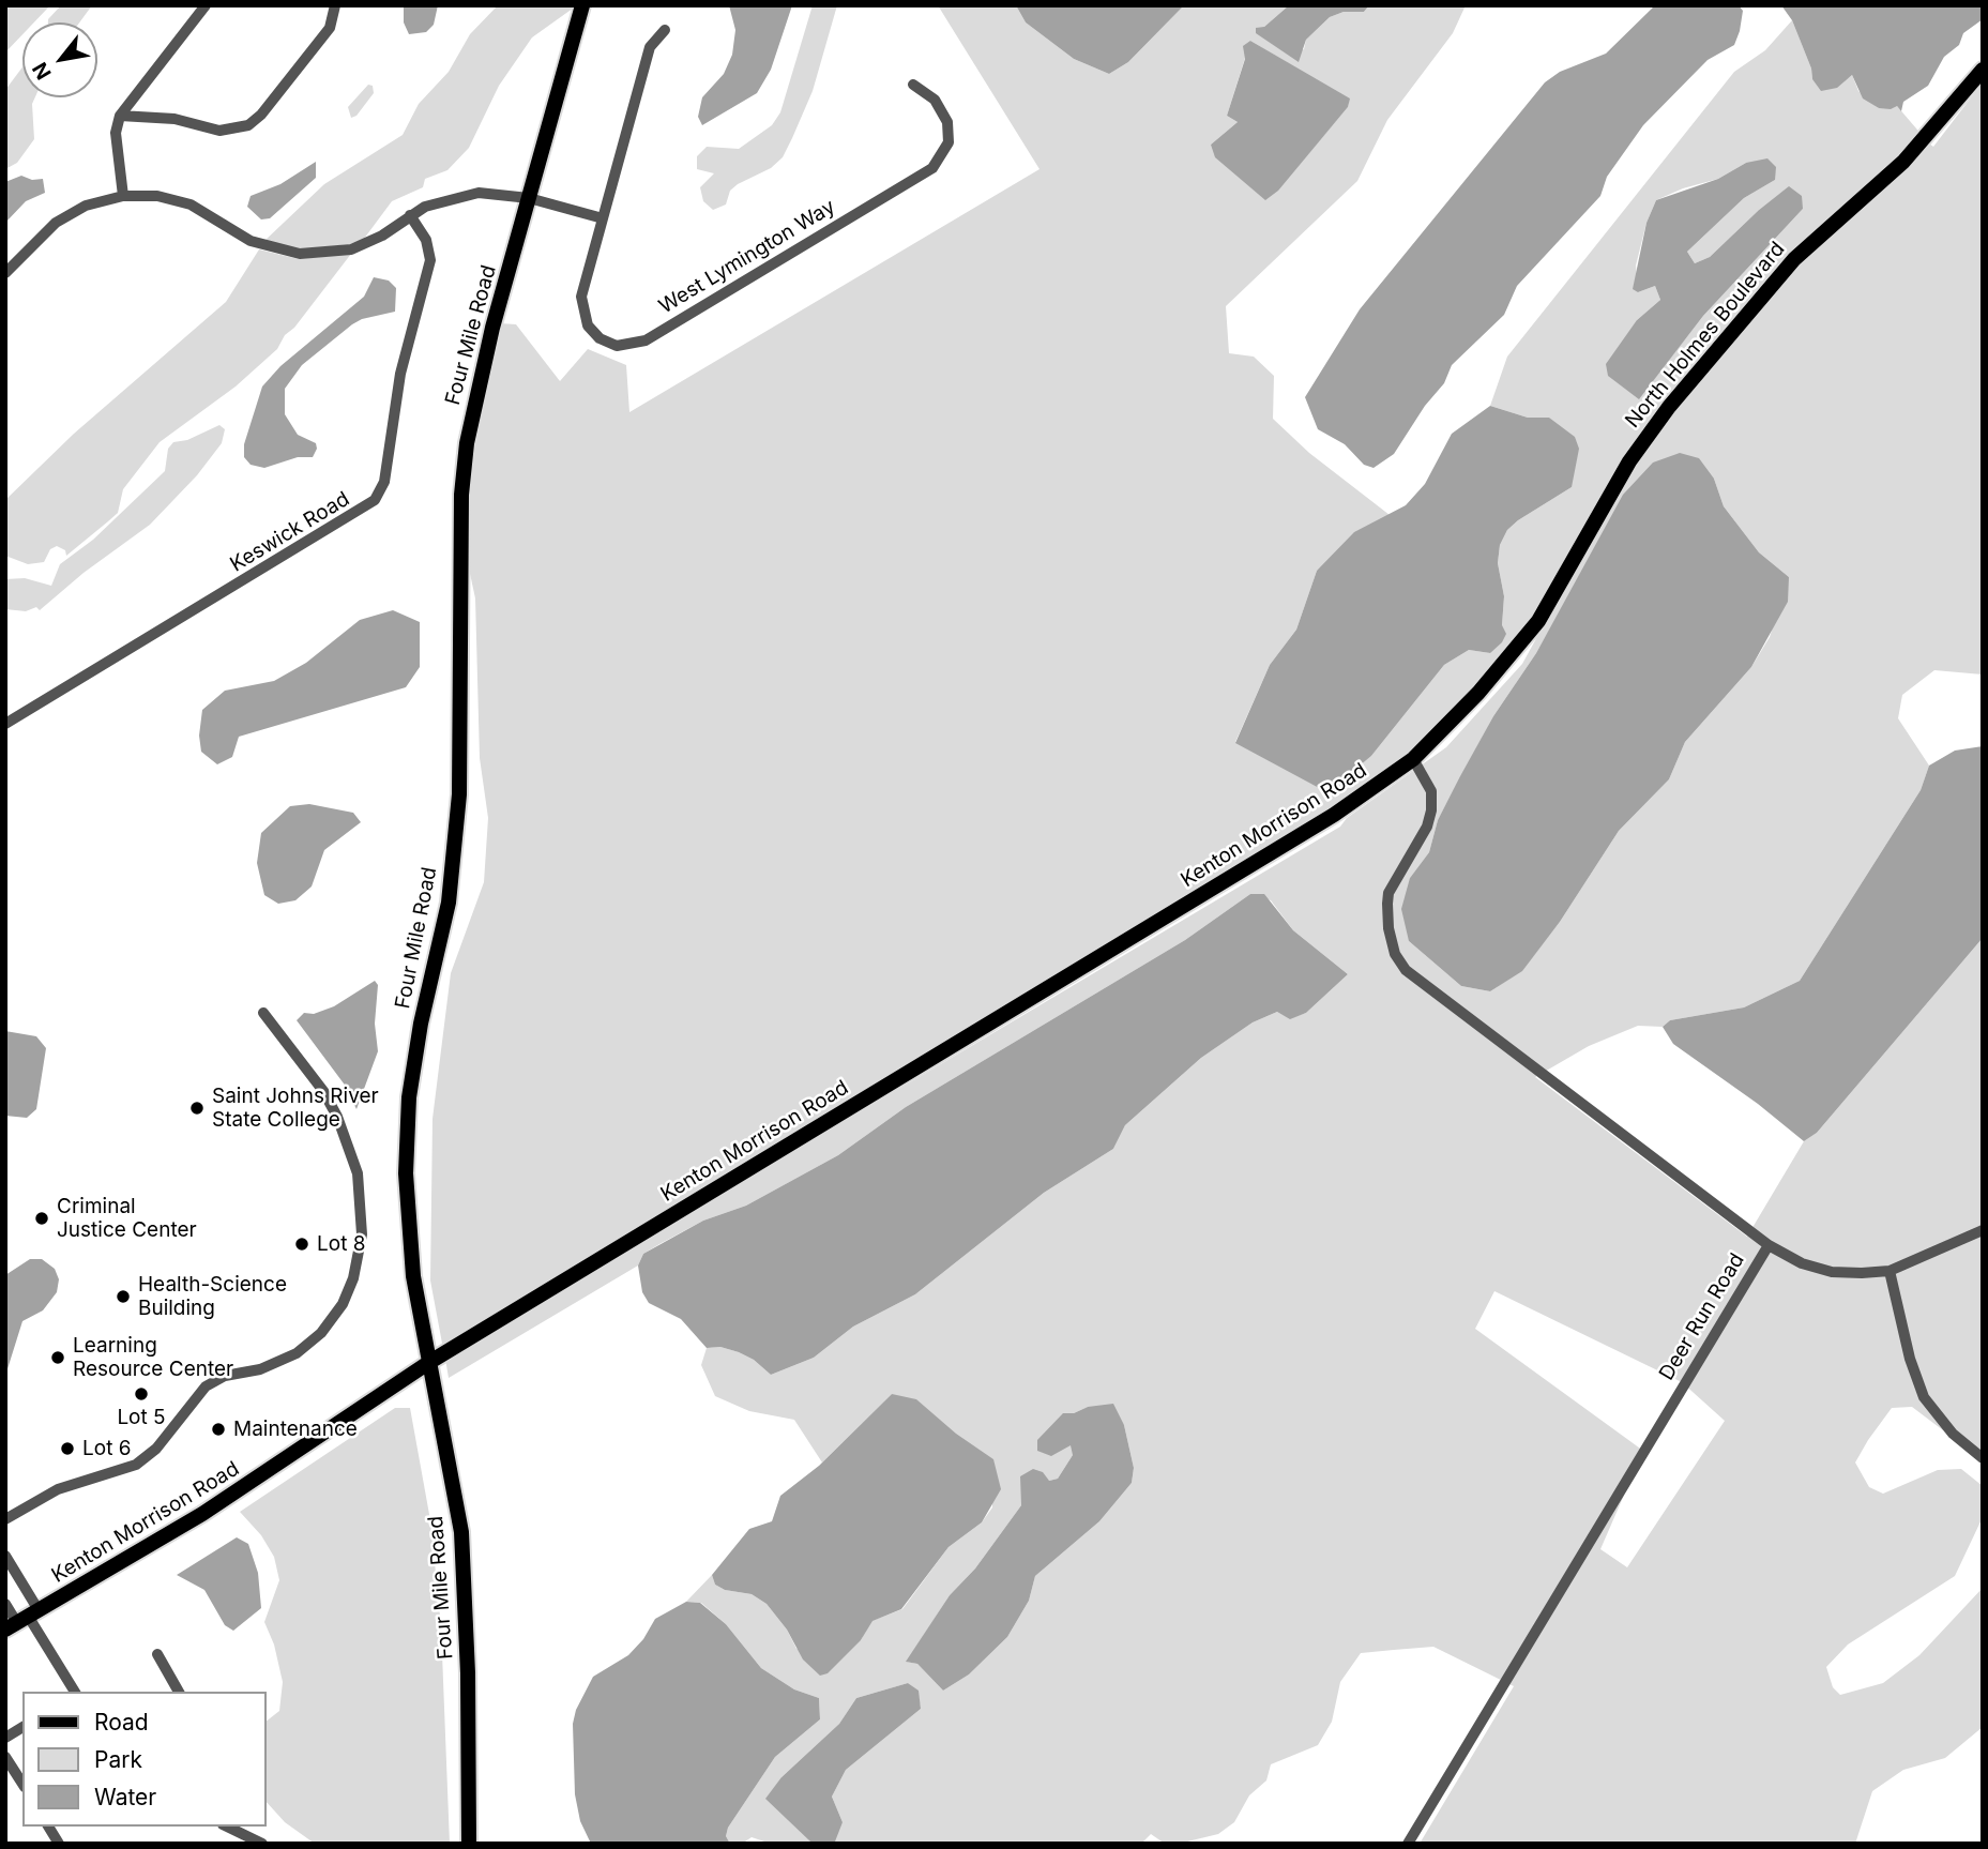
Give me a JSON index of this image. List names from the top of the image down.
{
  "streets": {
    "main road": ["Four Mile Road", "North Holmes Boulevard", "Kenton Morrison Road"],
    "street": ["West Lymington Way", "Keswick Road", "Deer Run Road"]
  },
  "crossings": [
    ["Four Mile Road", "Kenton Morrison Road"],
    ["North Holmes Boulevard", "Kenton Morrison Road"],
    ["Kenton Morrison Road", "Deer Run Road"]
  ],
  "places": [
    "Saint Johns River State College",
    "Criminal Justice Center",
    "Lot 8",
    "Health-Science Building",
    "Learning Resource Center",
    "Lot 5",
    "Maintenance",
    "Lot 6"
  ],
  "legend": ["Road", "Park", "Water"],
  "north": "bottom left"
}
